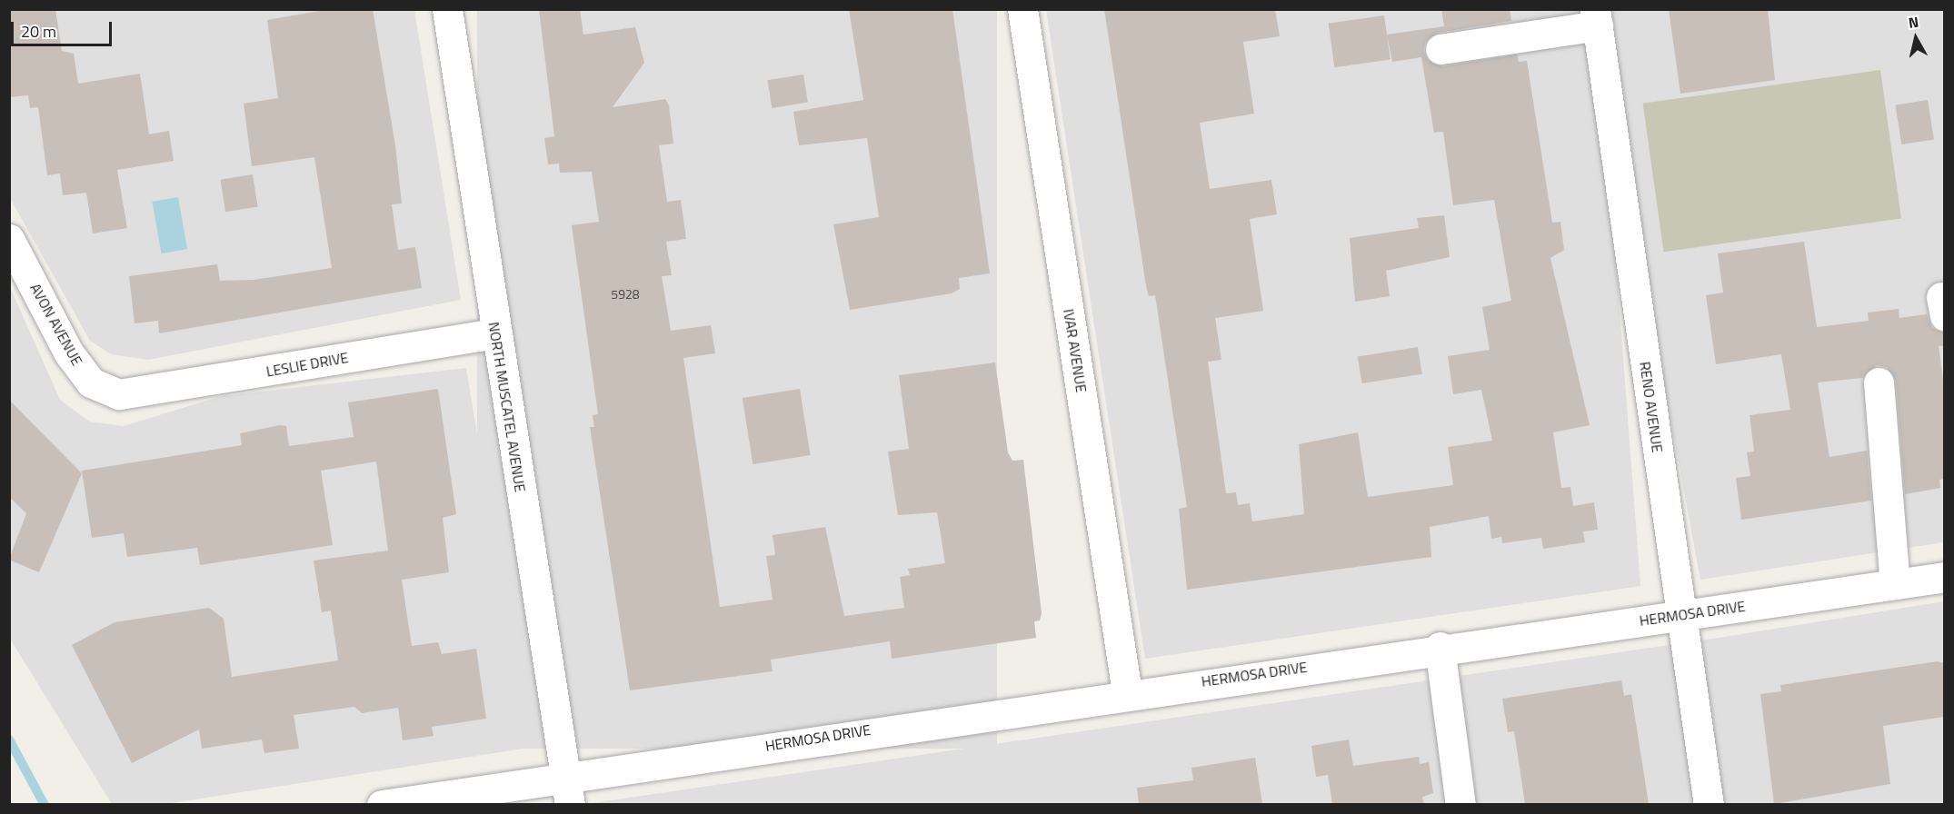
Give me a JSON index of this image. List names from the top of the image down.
{
  "streets": {
    "street": [
      "AVON AVENUE",
      "IVAR AVENUE",
      "LESLIE DRIVE",
      "NORTH MUSCATEL AVENUE",
      "RENO AVENUE",
      "HERMOSA DRIVE"
    ]
  },
  "crossings": [
    ["AVON AVENUE", "LESLIE DRIVE"],
    ["IVAR AVENUE", "HERMOSA DRIVE"],
    ["LESLIE DRIVE", "NORTH MUSCATEL AVENUE"],
    ["NORTH MUSCATEL AVENUE", "HERMOSA DRIVE"],
    ["RENO AVENUE", "HERMOSA DRIVE"]
  ],
  "house_numbers": ["5928"],
  "scale_bar": "20 m",
  "north": "top"
}
